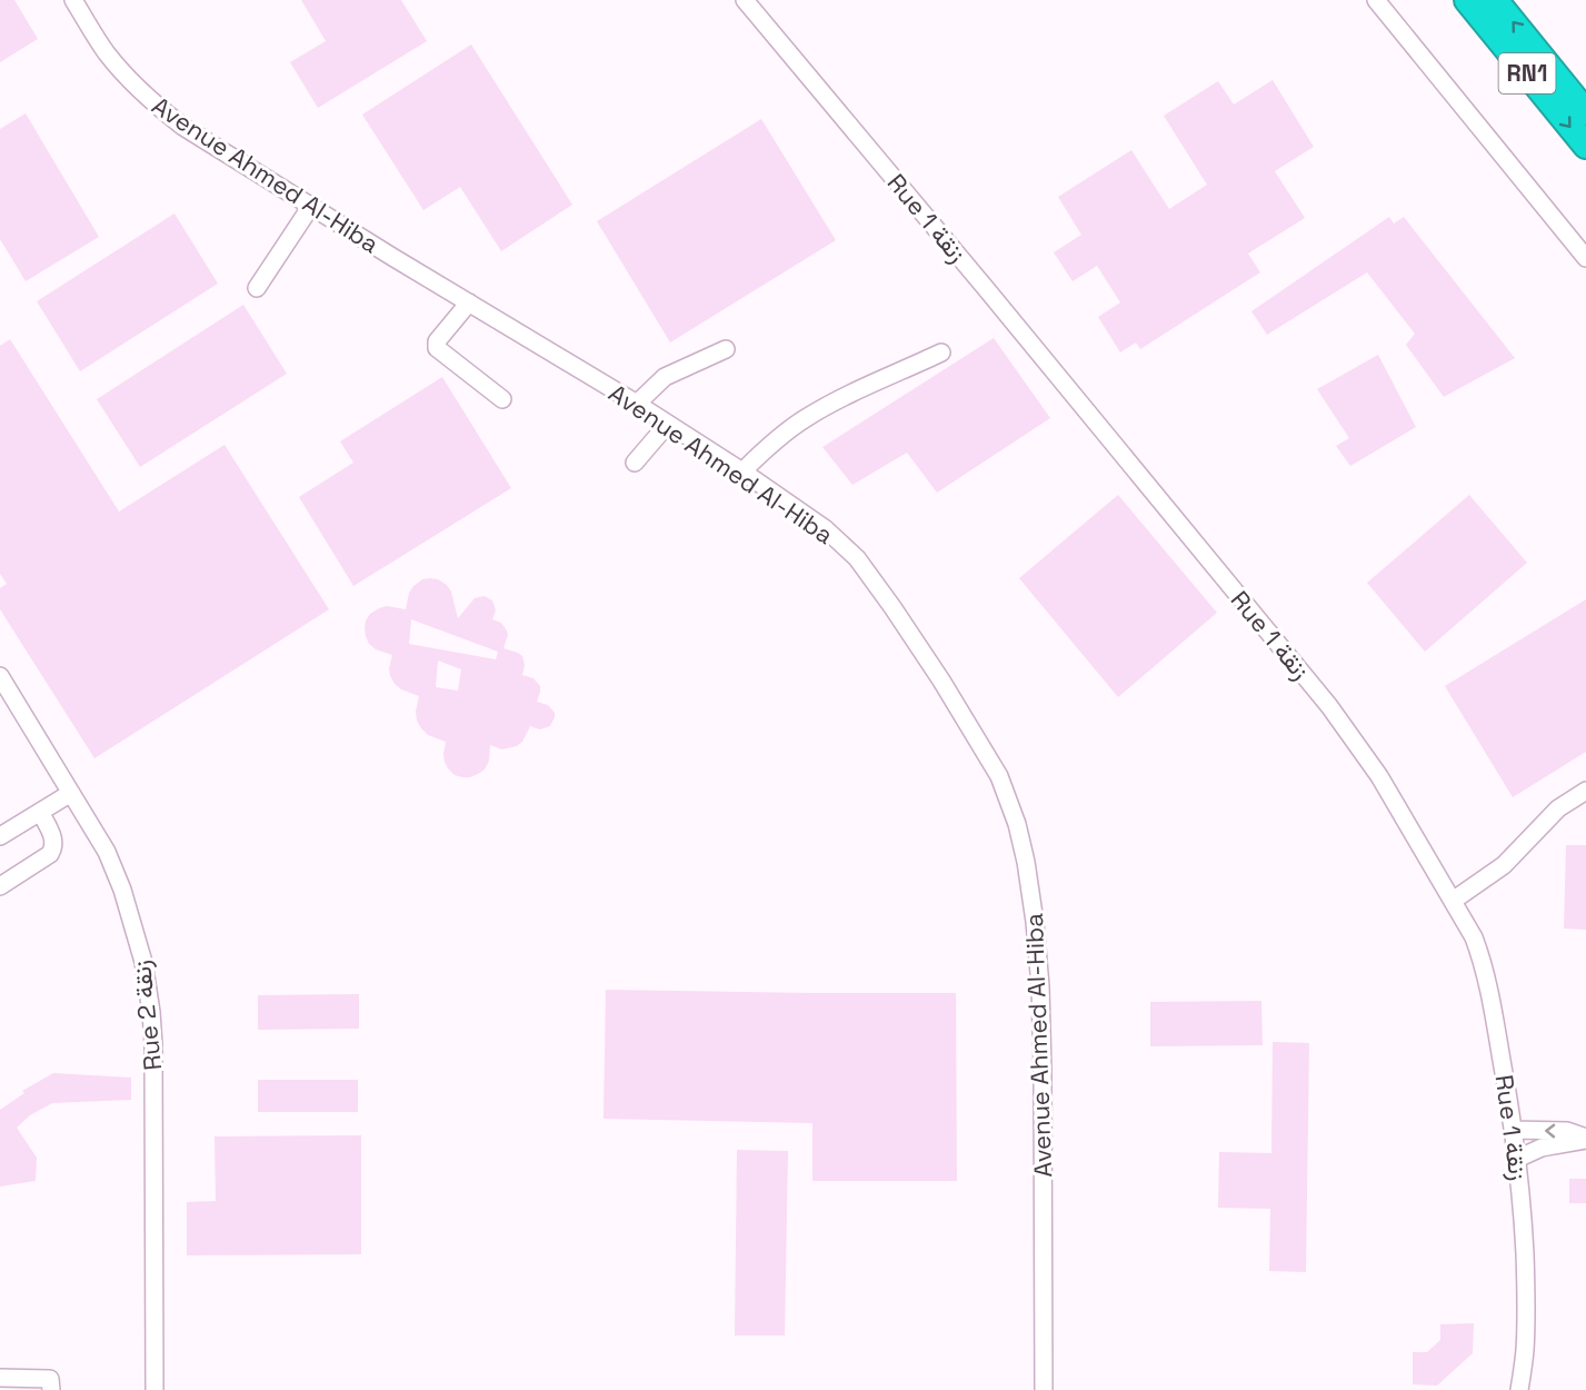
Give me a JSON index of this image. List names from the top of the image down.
{
  "streets": {
    "highway": ["RN1"],
    "street": ["Avenue Ahmed Al-Hiba", "Rue 1 زنقة", "Rue 2 زنقة"]
  }
}
